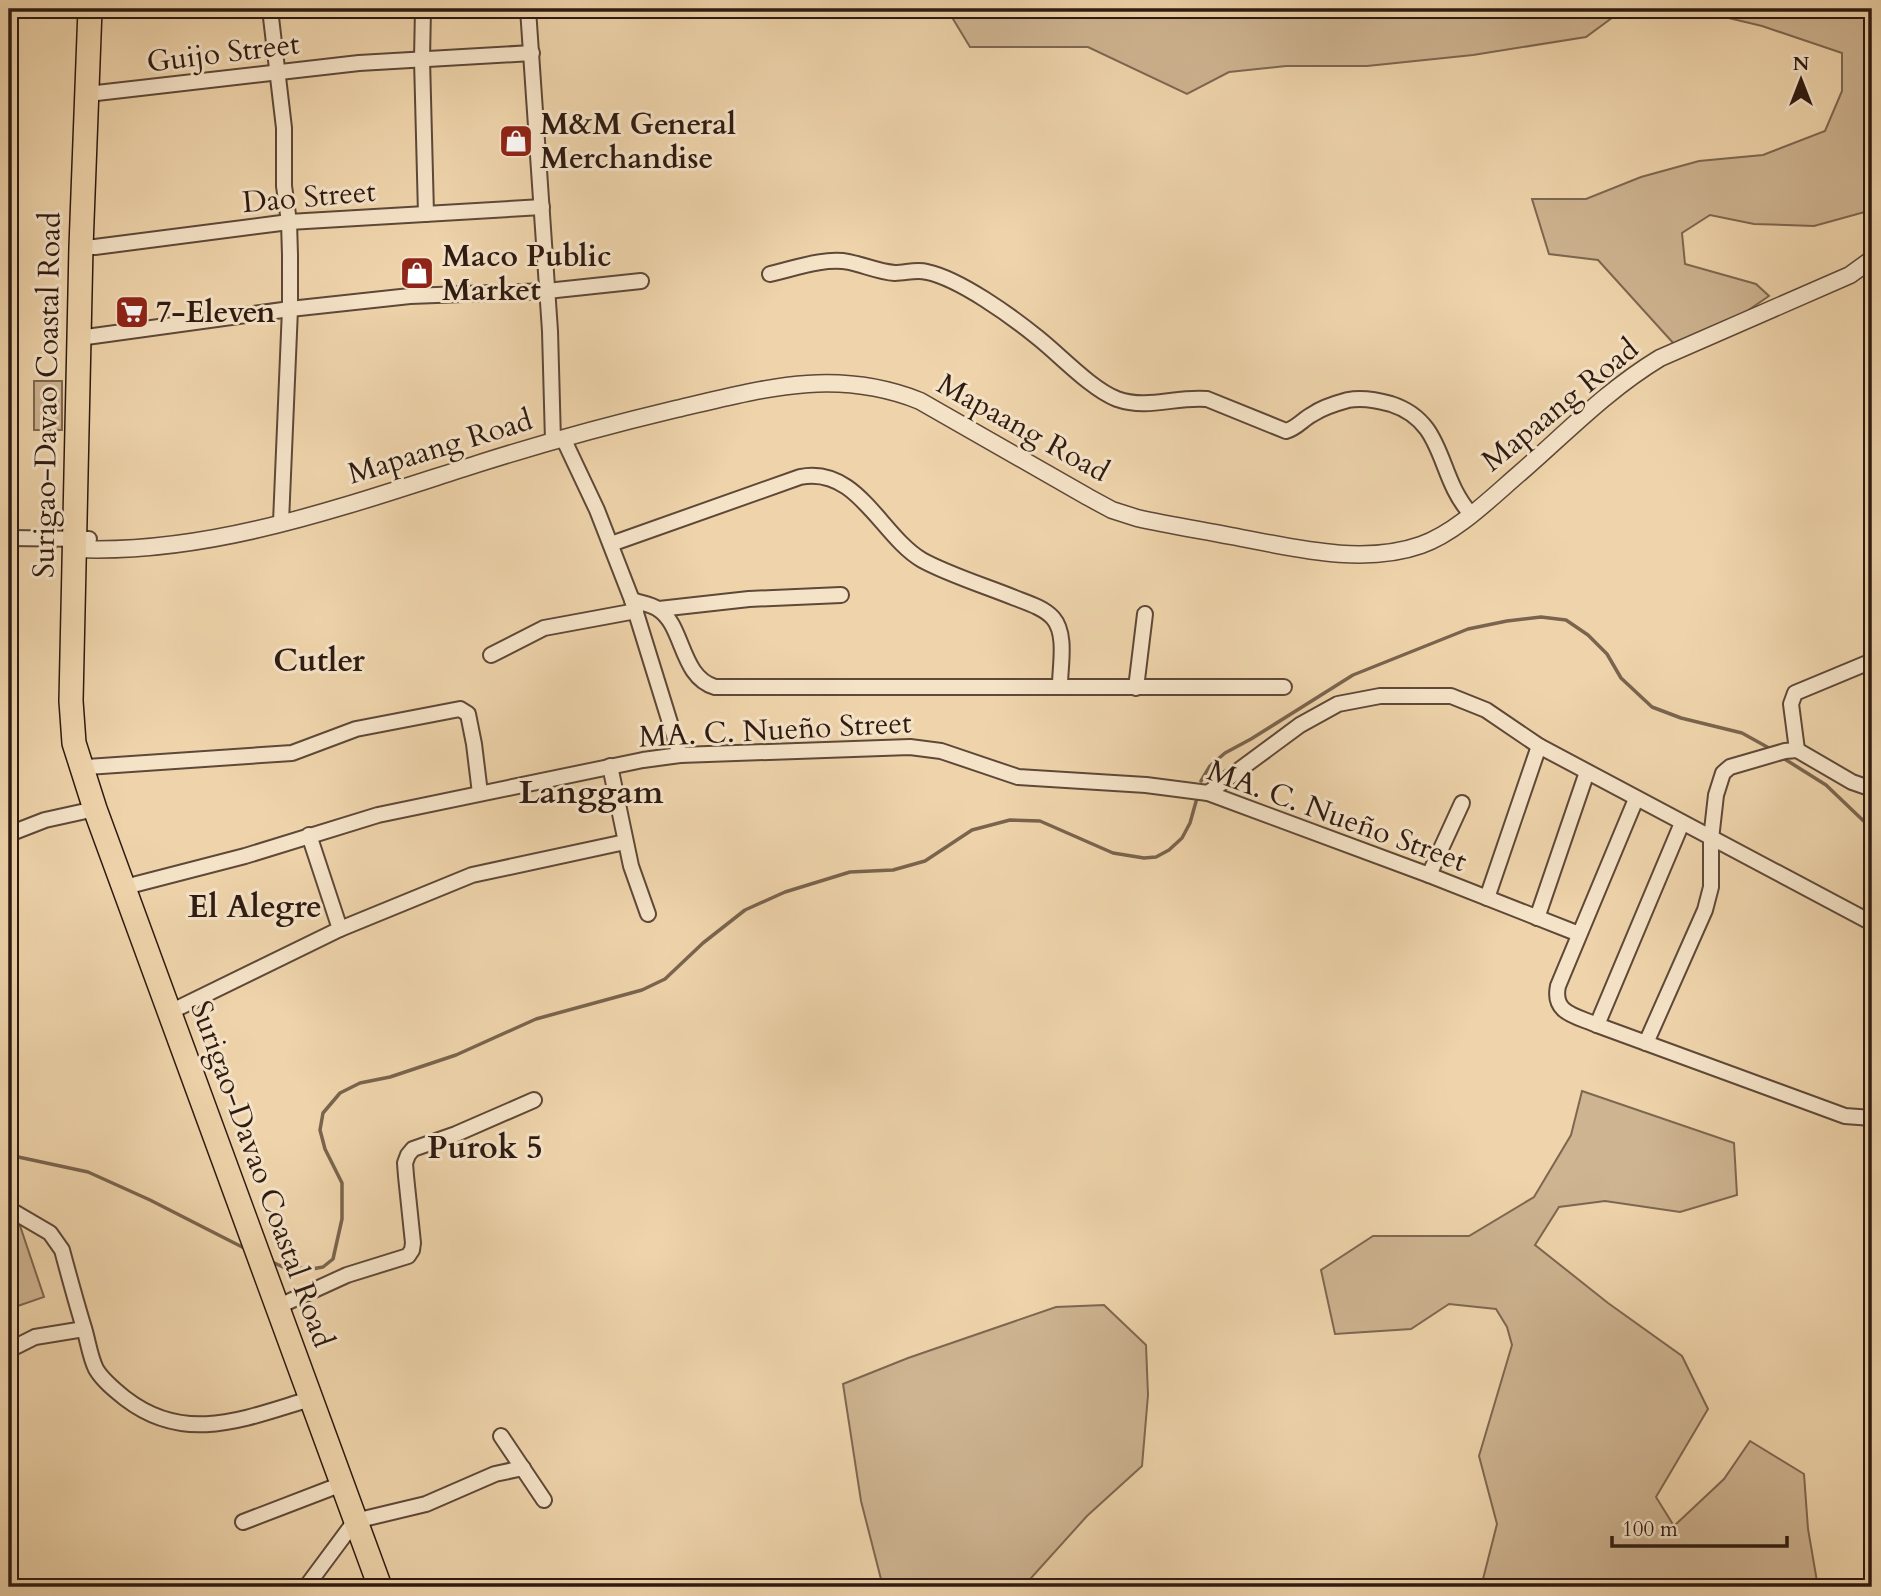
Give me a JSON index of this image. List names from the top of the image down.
{
  "streets": {
    "highway": ["Surigao-Davao Coastal Road"],
    "street": [
      "Guijo Street",
      "Dao Street",
      "Mapaang Road",
      "MA. C. Nueño Street"
    ]
  },
  "crossings": [
    ["Guijo Street", "Surigao-Davao Coastal Road"],
    ["Dao Street", "Surigao-Davao Coastal Road"],
    ["Surigao-Davao Coastal Road", "Mapaang Road"],
    ["Surigao-Davao Coastal Road", "MA. C. Nueño Street"]
  ],
  "districts": [
    "Cutler",
    "Langgam",
    "El Alegre",
    "Purok 5"
  ],
  "places": {
    "shop": ["M&M General Merchandise", "Maco Public Market"],
    "supermarket": ["7-Eleven"]
  },
  "scale_bar": "100 m",
  "north": "top"
}
